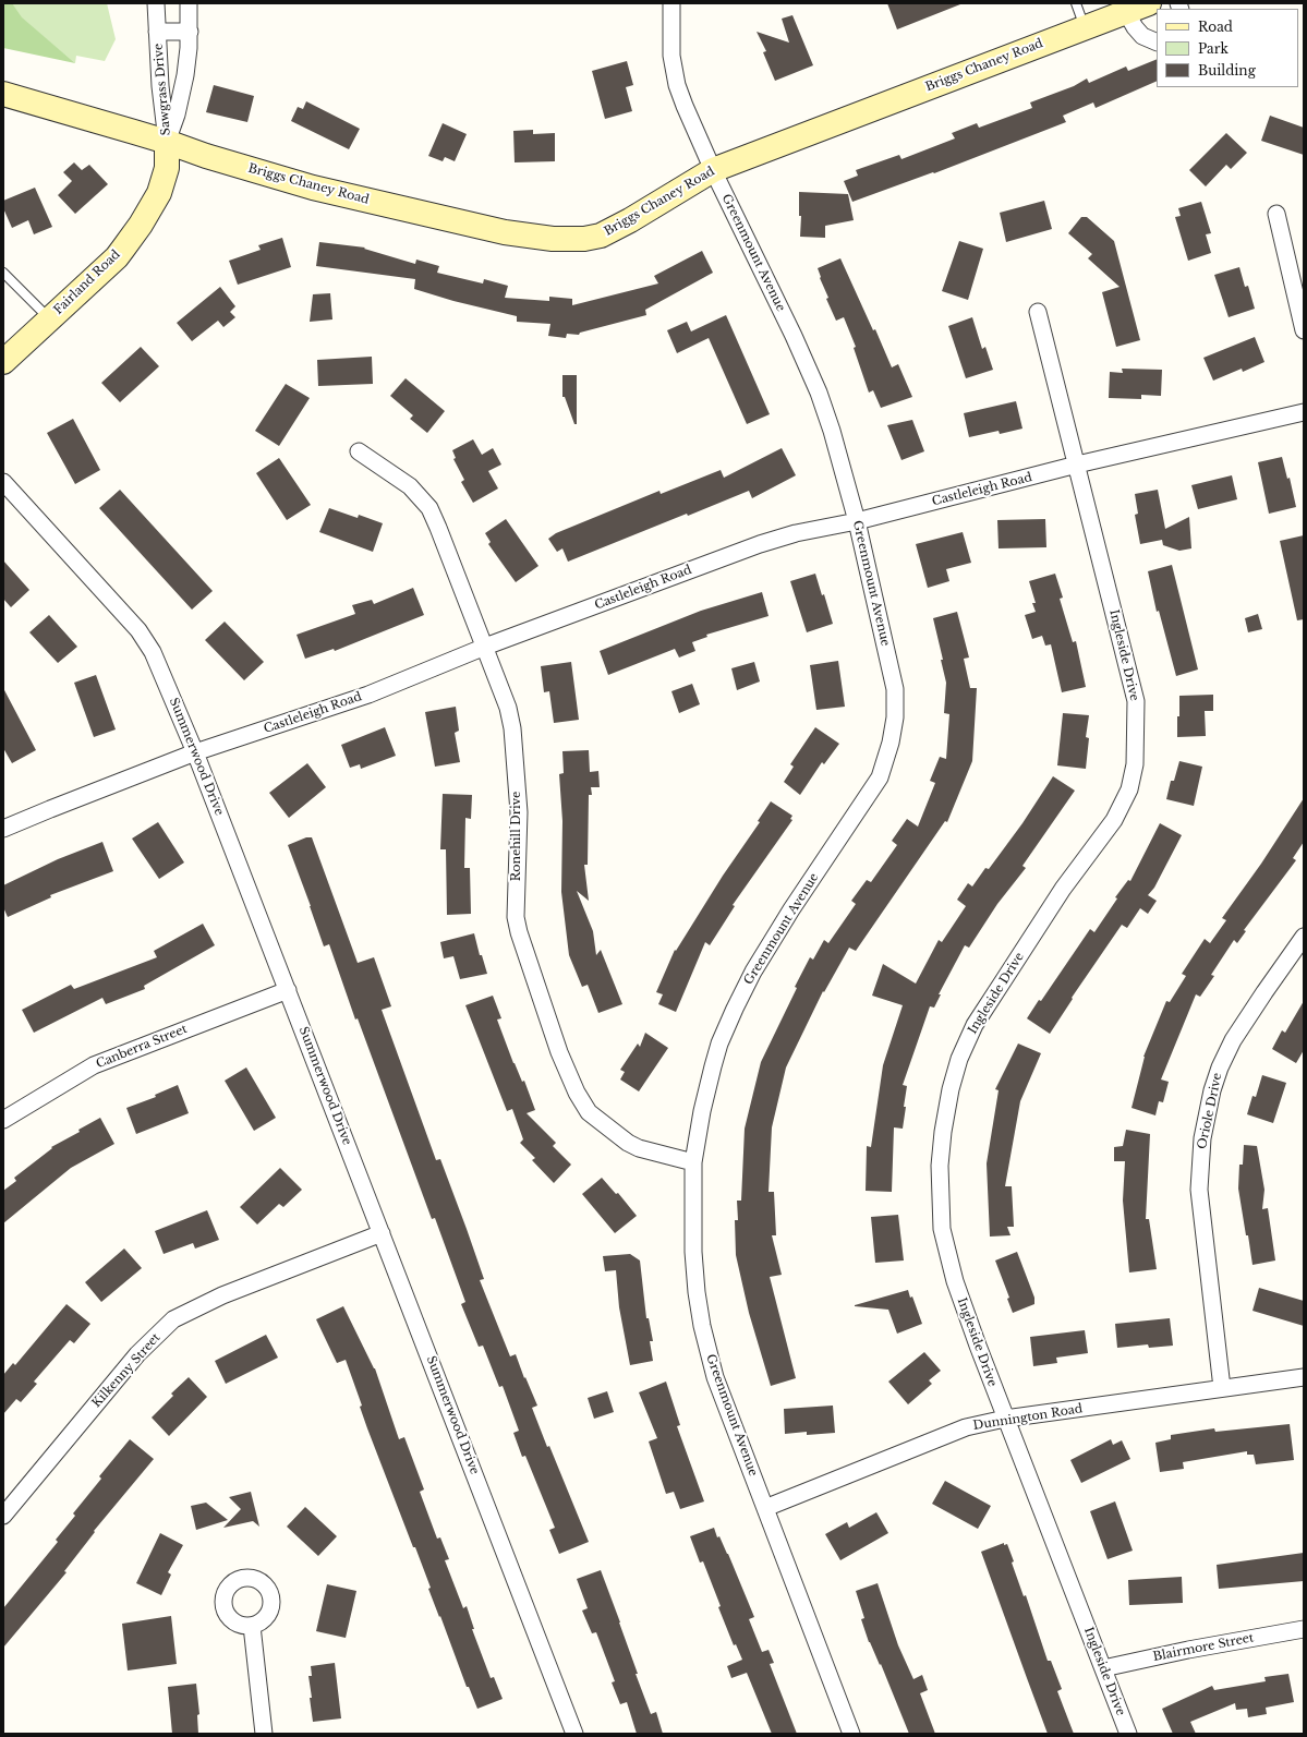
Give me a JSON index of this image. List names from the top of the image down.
{
  "streets": {
    "main road": ["Briggs Chaney Road", "Fairland Road"],
    "street": [
      "Sawgrass Drive",
      "Greenmount Avenue",
      "Castleleigh Road",
      "Ingleside Drive",
      "Summerwood Drive",
      "Ronehill Drive",
      "Canberra Street",
      "Oriole Drive",
      "Kilkenny Street",
      "Dunnington Road",
      "Blairmore Street"
    ]
  },
  "crossings": [
    ["Briggs Chaney Road", "Sawgrass Drive"],
    ["Briggs Chaney Road", "Greenmount Avenue"],
    ["Briggs Chaney Road", "Fairland Road"],
    ["Sawgrass Drive", "Fairland Road"],
    ["Greenmount Avenue", "Castleleigh Road"],
    ["Greenmount Avenue", "Ronehill Drive"],
    ["Greenmount Avenue", "Dunnington Road"],
    ["Castleleigh Road", "Ingleside Drive"],
    ["Castleleigh Road", "Summerwood Drive"],
    ["Castleleigh Road", "Ronehill Drive"],
    ["Ingleside Drive", "Dunnington Road"],
    ["Ingleside Drive", "Blairmore Street"],
    ["Summerwood Drive", "Canberra Street"],
    ["Summerwood Drive", "Kilkenny Street"],
    ["Oriole Drive", "Dunnington Road"]
  ],
  "legend": ["Road", "Park", "Building"]
}
